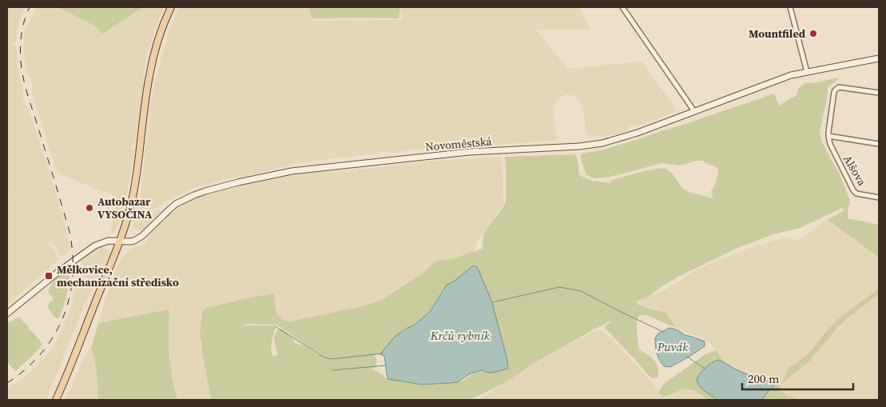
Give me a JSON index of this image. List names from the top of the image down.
{
  "streets": {
    "street": ["Novoměstská", "Alšova"]
  },
  "water": ["Krčů rybník", "Puvák"],
  "places": {
    "other": ["Mountfiled", "Autobazar VYSOČINA"],
    "transit": ["Mělkovice, mechanizační středisko"]
  },
  "scale_bar": "200 m"
}
